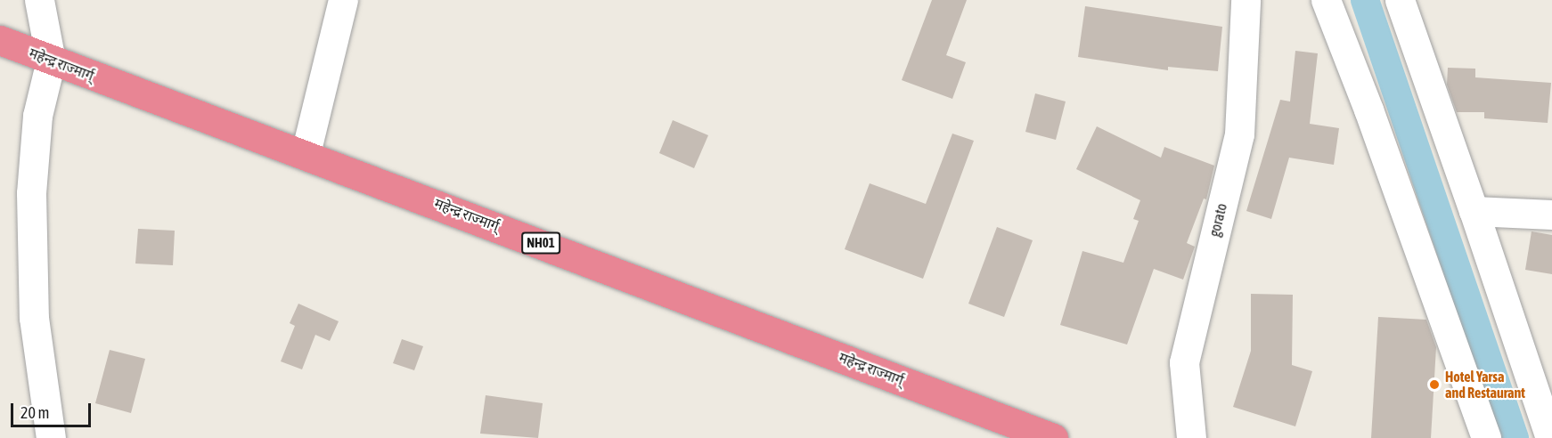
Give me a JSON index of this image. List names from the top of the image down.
{
  "streets": {
    "highway": ["महेन्द्र राज्मार्ग्", "NH01"],
    "street": ["gorato"]
  },
  "places": ["Hotel Yarsa and Restaurant"],
  "scale_bar": "20 m"
}
